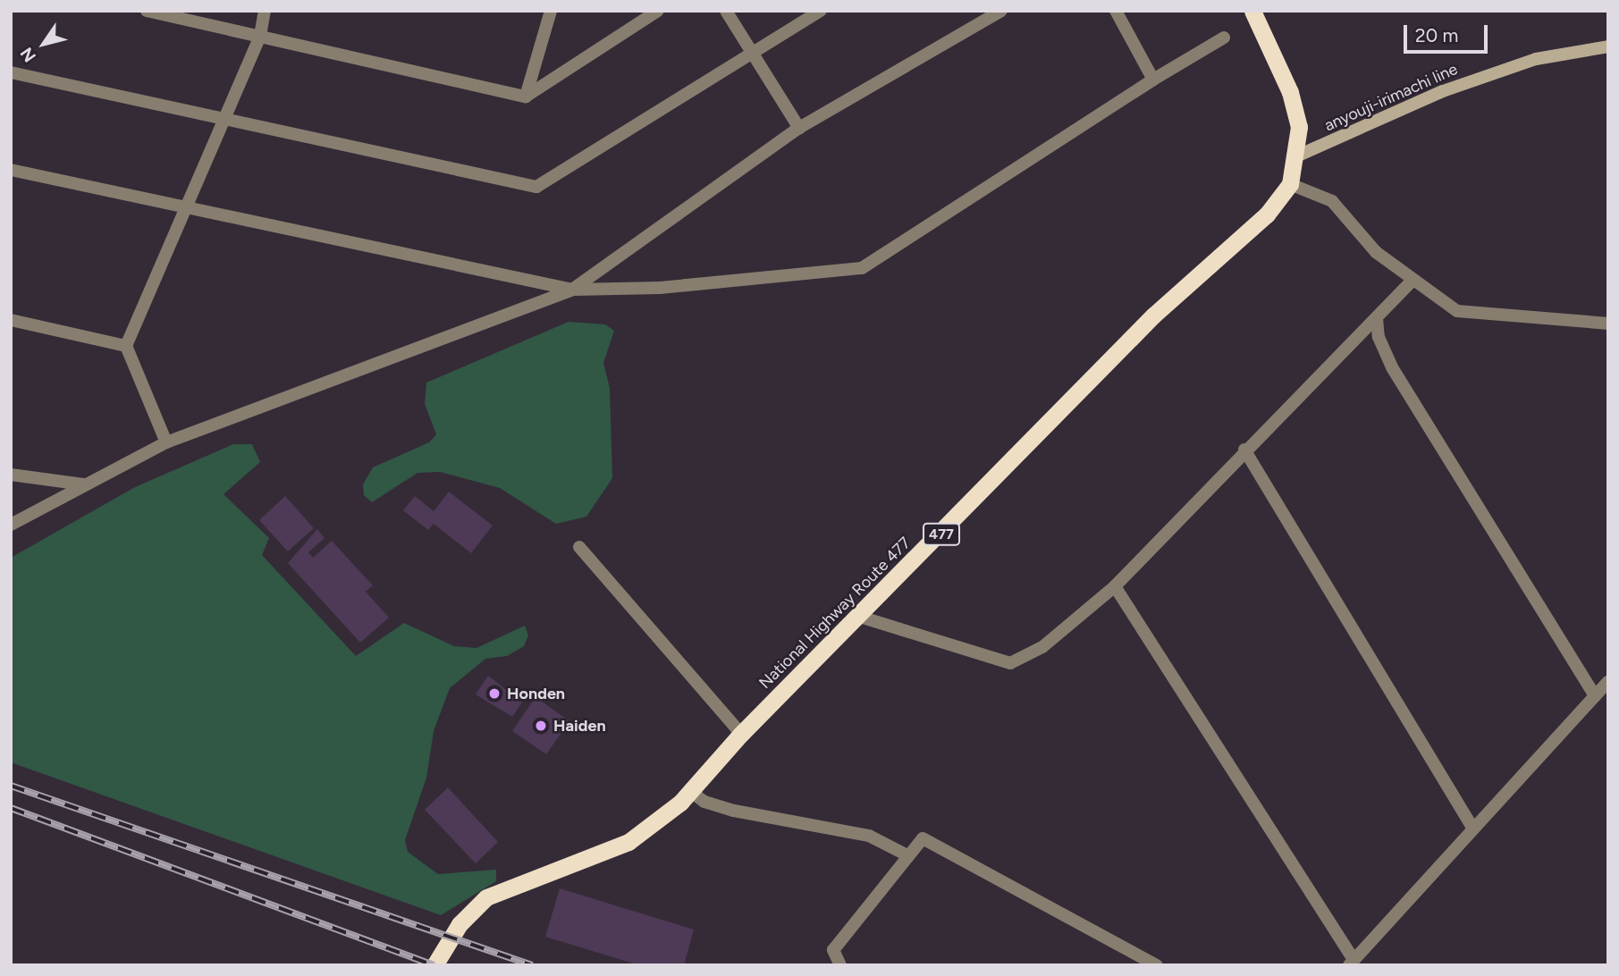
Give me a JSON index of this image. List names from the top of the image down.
{
  "streets": {
    "highway": ["477", "National Highway Route 477"],
    "main road": ["anyouji-irimachi line"]
  },
  "crossings": [
    ["anyouji-irimachi line", "National Highway Route 477"]
  ],
  "places": ["Honden", "Haiden"],
  "scale_bar": "20 m",
  "north": "bottom left"
}
